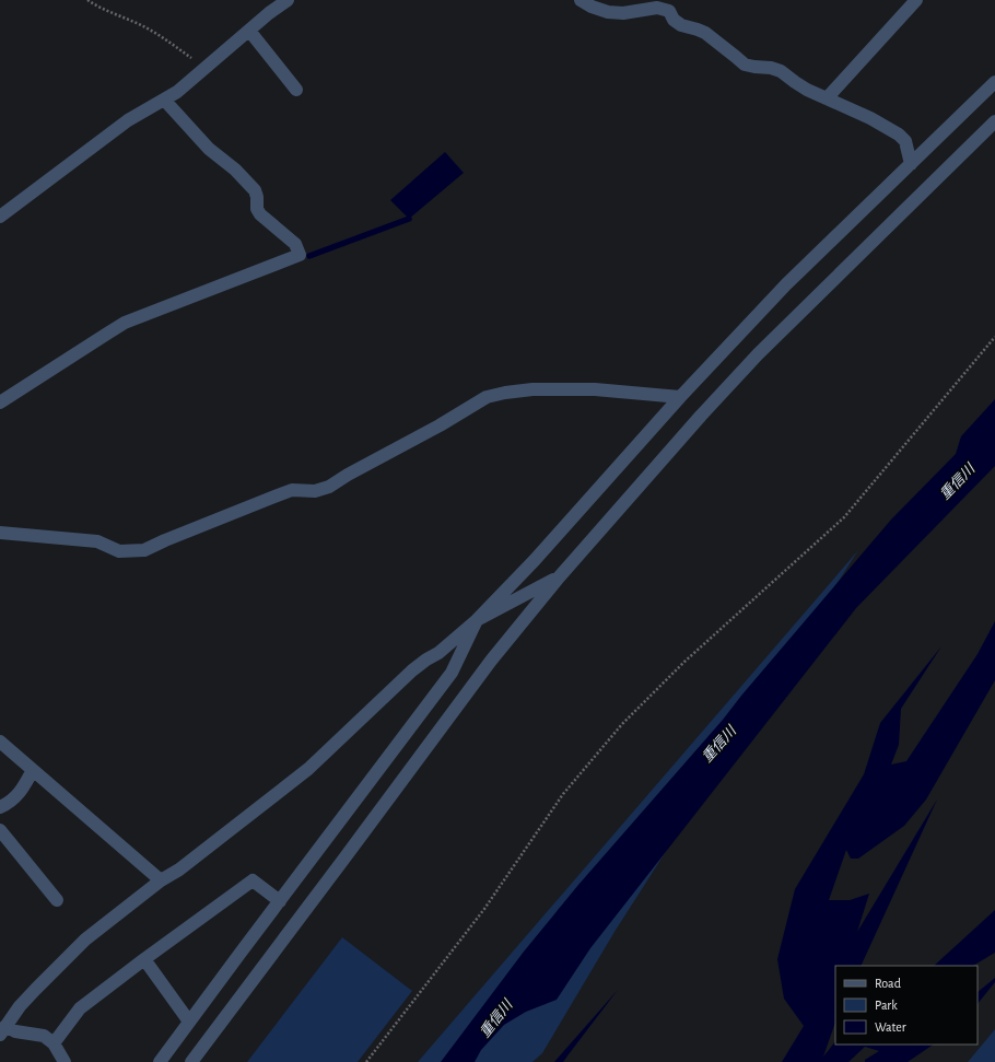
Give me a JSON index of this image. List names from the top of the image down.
{
  "water": ["重信川"],
  "legend": ["Road", "Park", "Water"]
}
